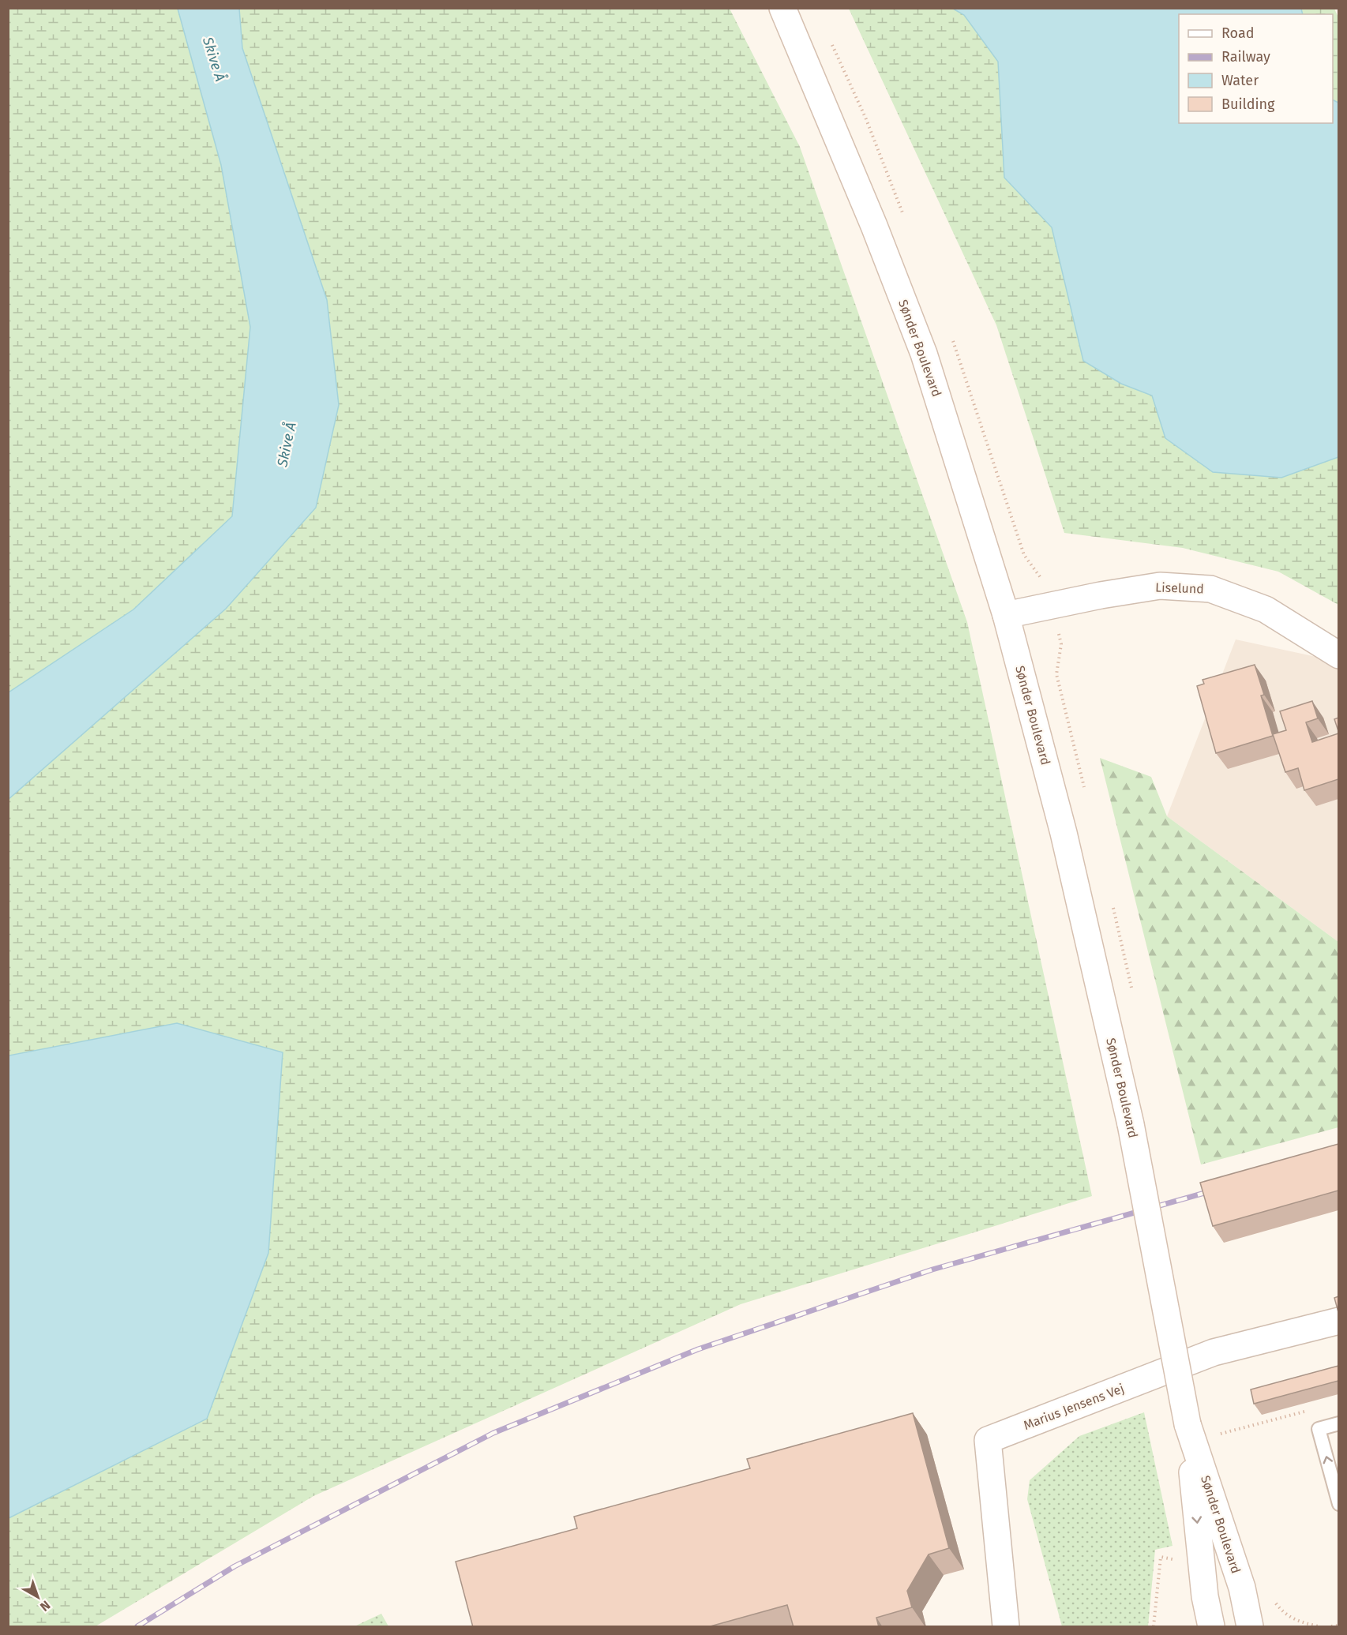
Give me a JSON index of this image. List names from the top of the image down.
{
  "streets": {
    "street": ["Sønder Boulevard", "Liselund", "Marius Jensens Vej"]
  },
  "crossings": [
    ["Sønder Boulevard", "Liselund"]
  ],
  "water": ["Skive Å"],
  "legend": [
    "Road",
    "Railway",
    "Water",
    "Building"
  ],
  "north": "bottom right"
}
